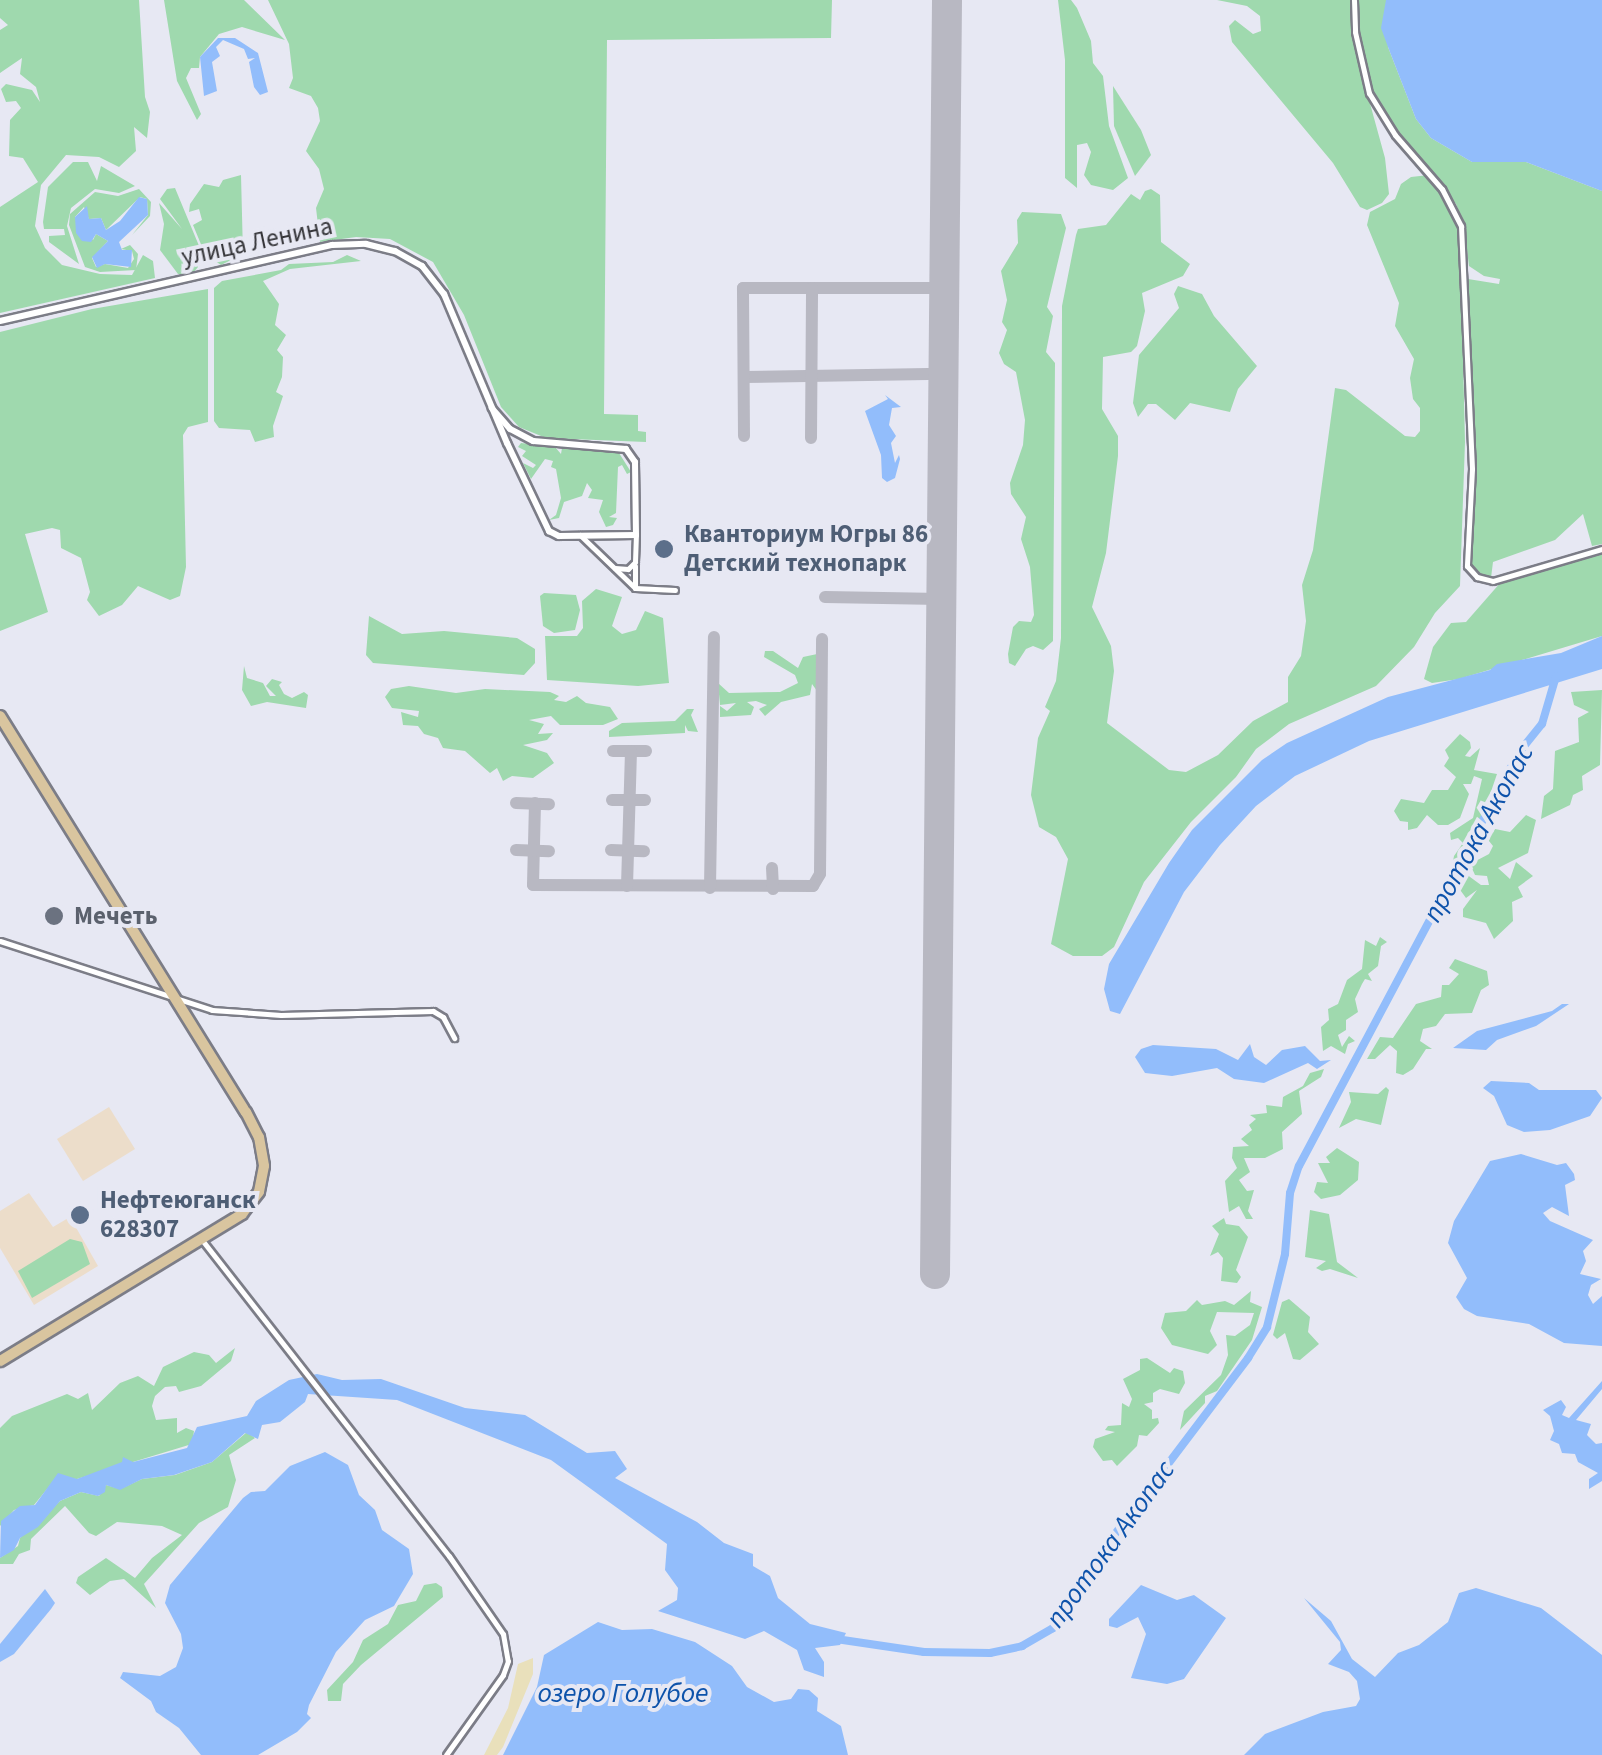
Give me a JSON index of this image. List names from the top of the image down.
{
  "streets": {
    "street": ["улица Ленина"]
  },
  "water": ["протока Акопас", "озеро Голубое"],
  "places": ["Кванториум Югры 86 Детский технопарк", "Мечеть", "Нефтеюганск 628307"]
}
